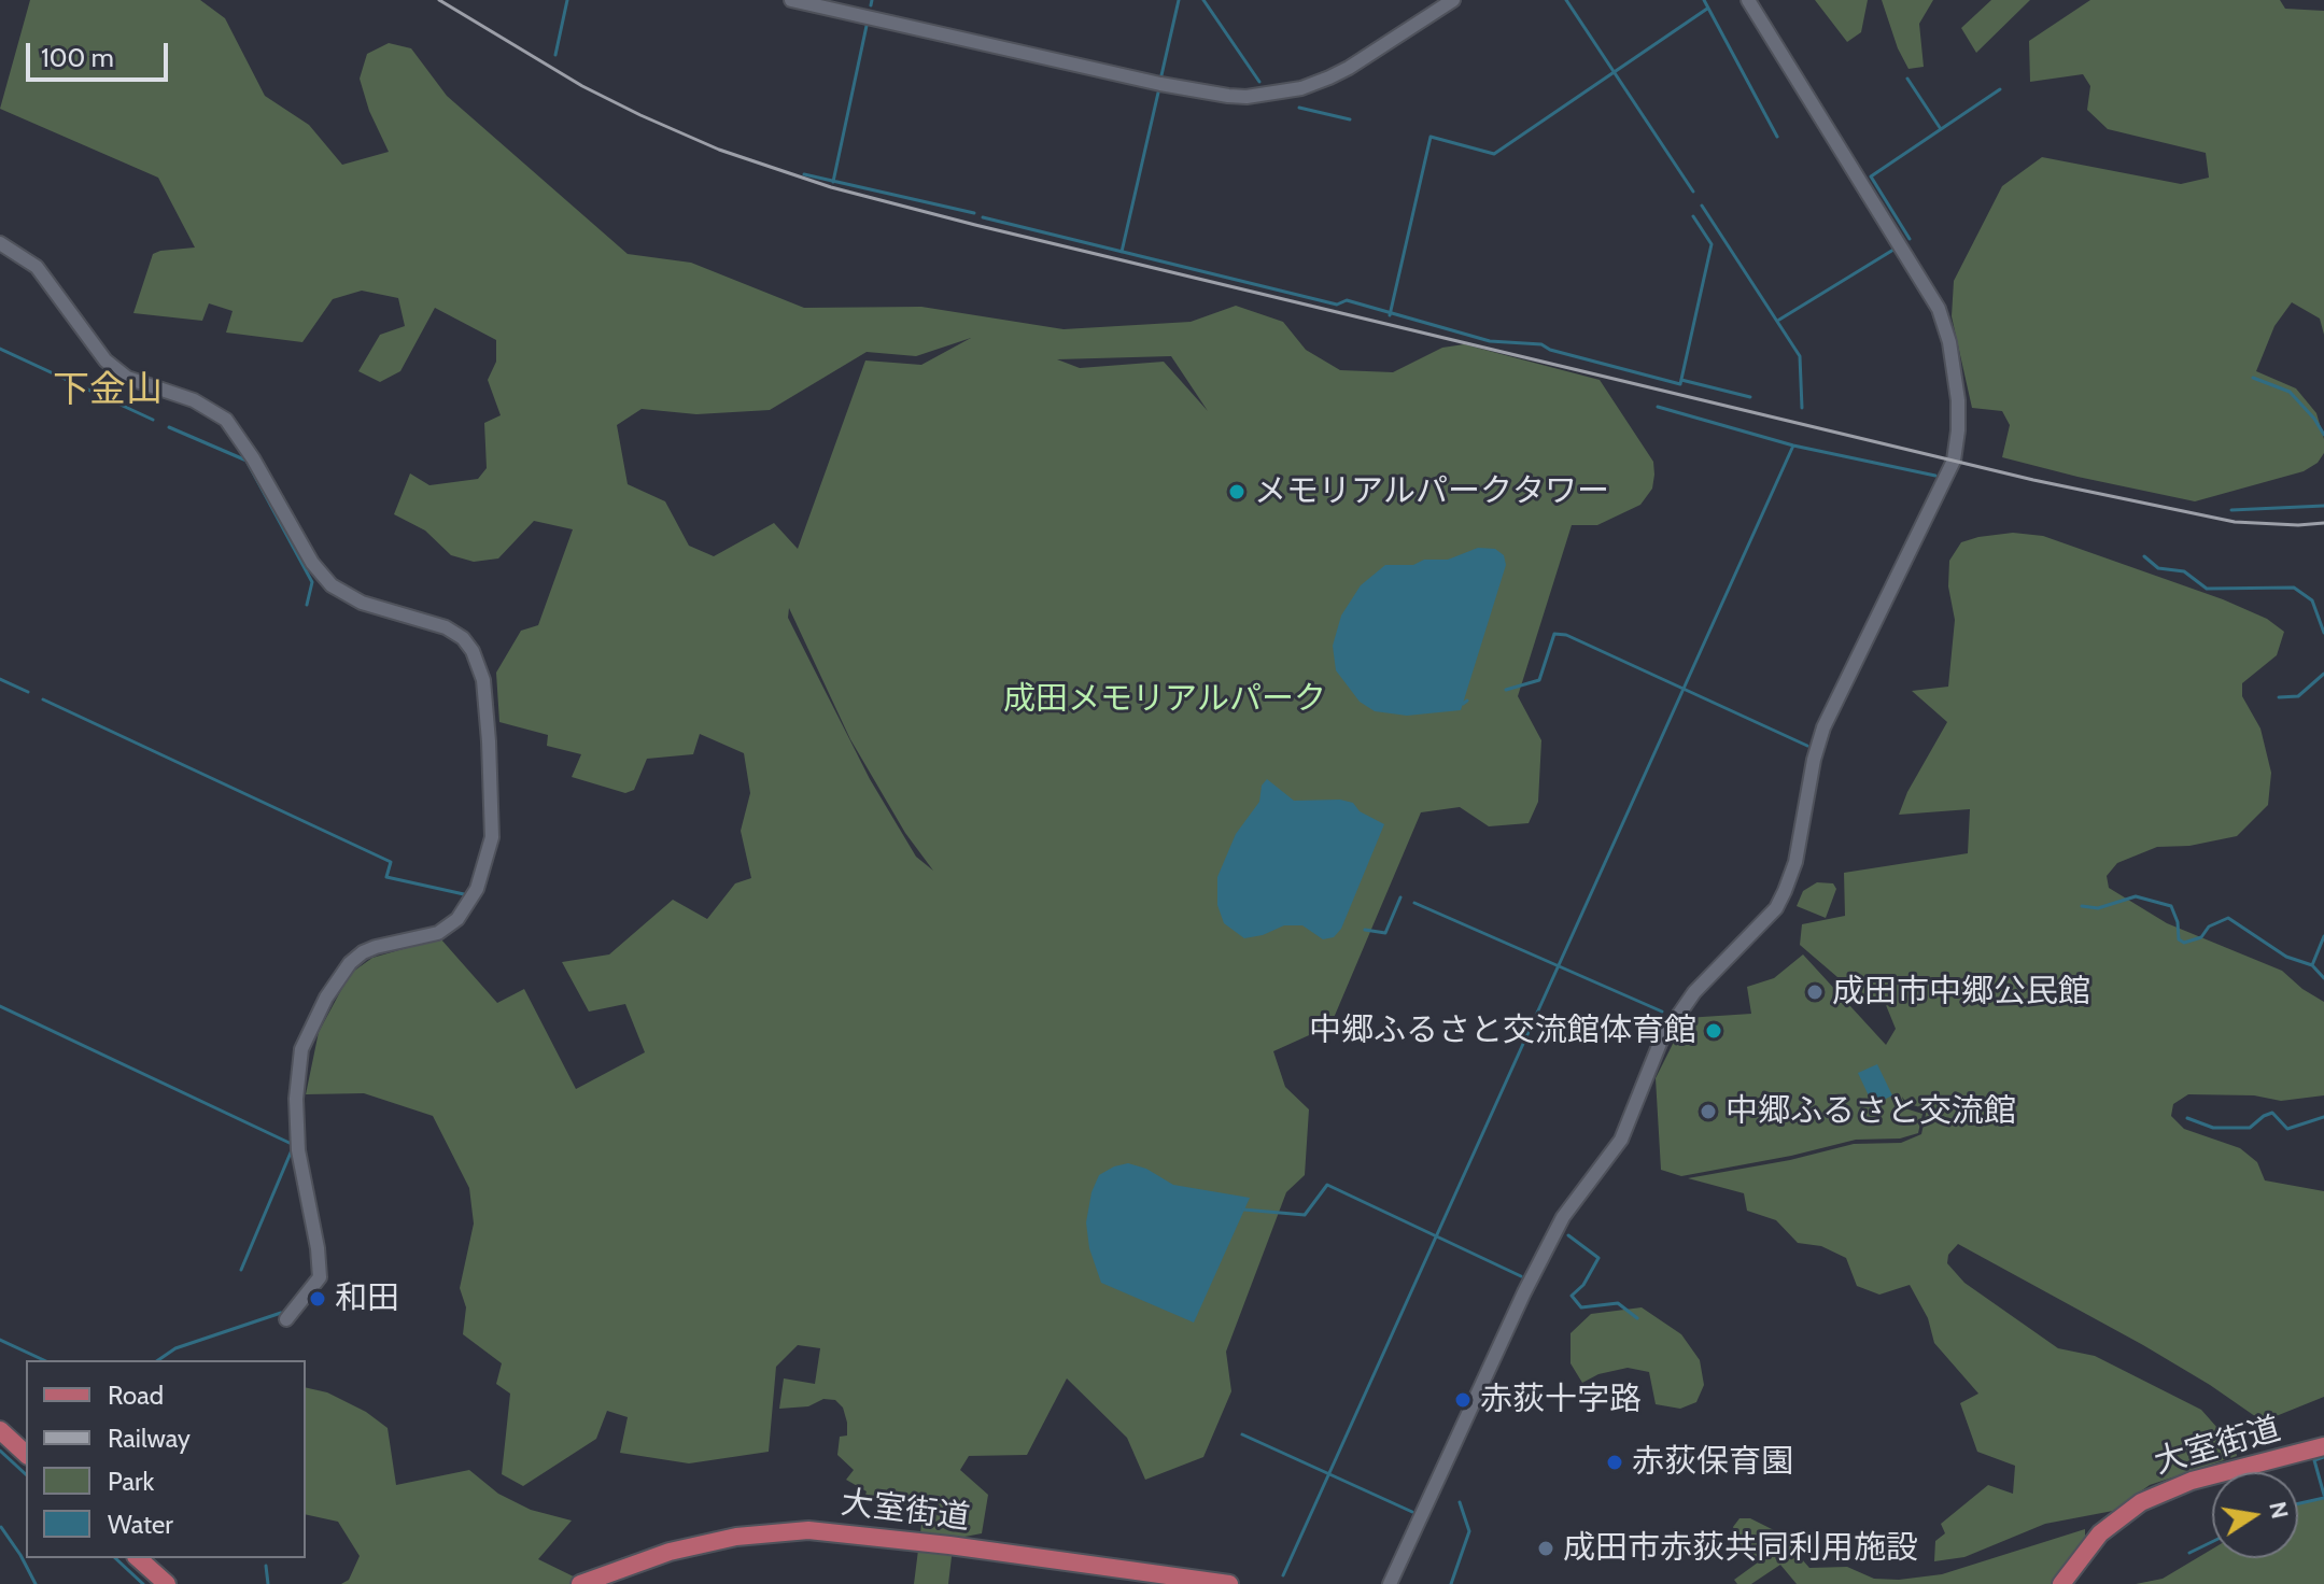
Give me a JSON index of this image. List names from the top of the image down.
{
  "streets": {
    "main road": ["大室街道"]
  },
  "districts": ["下金山"],
  "parks": ["成田メモリアルパーク"],
  "places": [
    "メモリアルパークタワー",
    "成田市中郷公民館",
    "中郷ふるさと交流館体育館",
    "中郷ふるさと交流館",
    "和田",
    "赤荻十字路",
    "赤荻保育園",
    "成田市赤荻共同利用施設"
  ],
  "legend": [
    "Road",
    "Railway",
    "Park",
    "Water"
  ],
  "scale_bar": "100 m",
  "north": "right"
}
